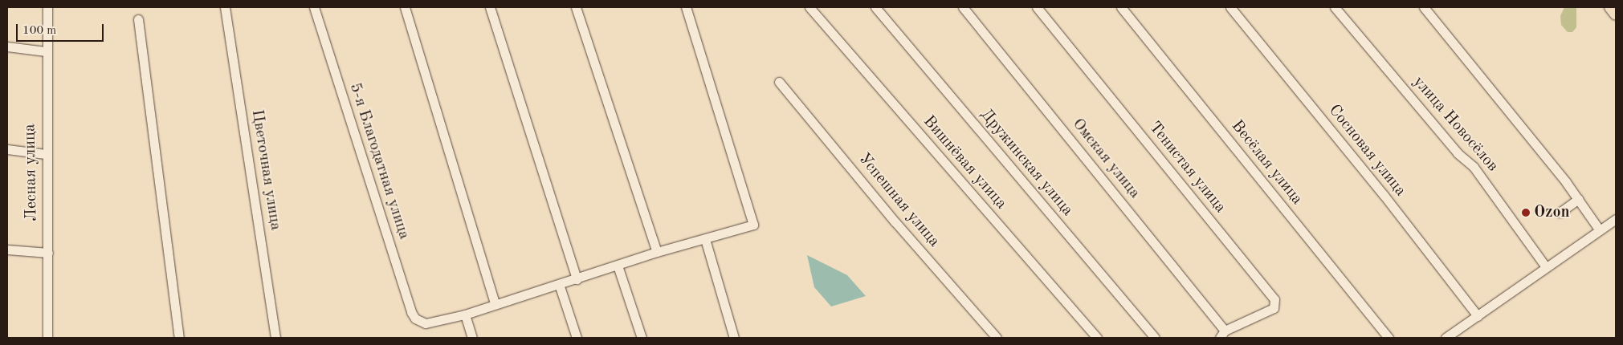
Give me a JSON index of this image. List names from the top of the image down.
{
  "streets": {
    "street": [
      "улица Новосёлов",
      "Сосновая улица",
      "Омская улица",
      "5-я Благодатная улица",
      "Вишнёвая улица",
      "Дружинская улица",
      "Весёлая улица",
      "Тенистая улица",
      "Цветочная улица",
      "Лесная улица",
      "Успешная улица"
    ]
  },
  "crossings": [
    ["Омская улица", "Тенистая улица"]
  ],
  "places": ["Ozon"],
  "scale_bar": "100 m"
}
